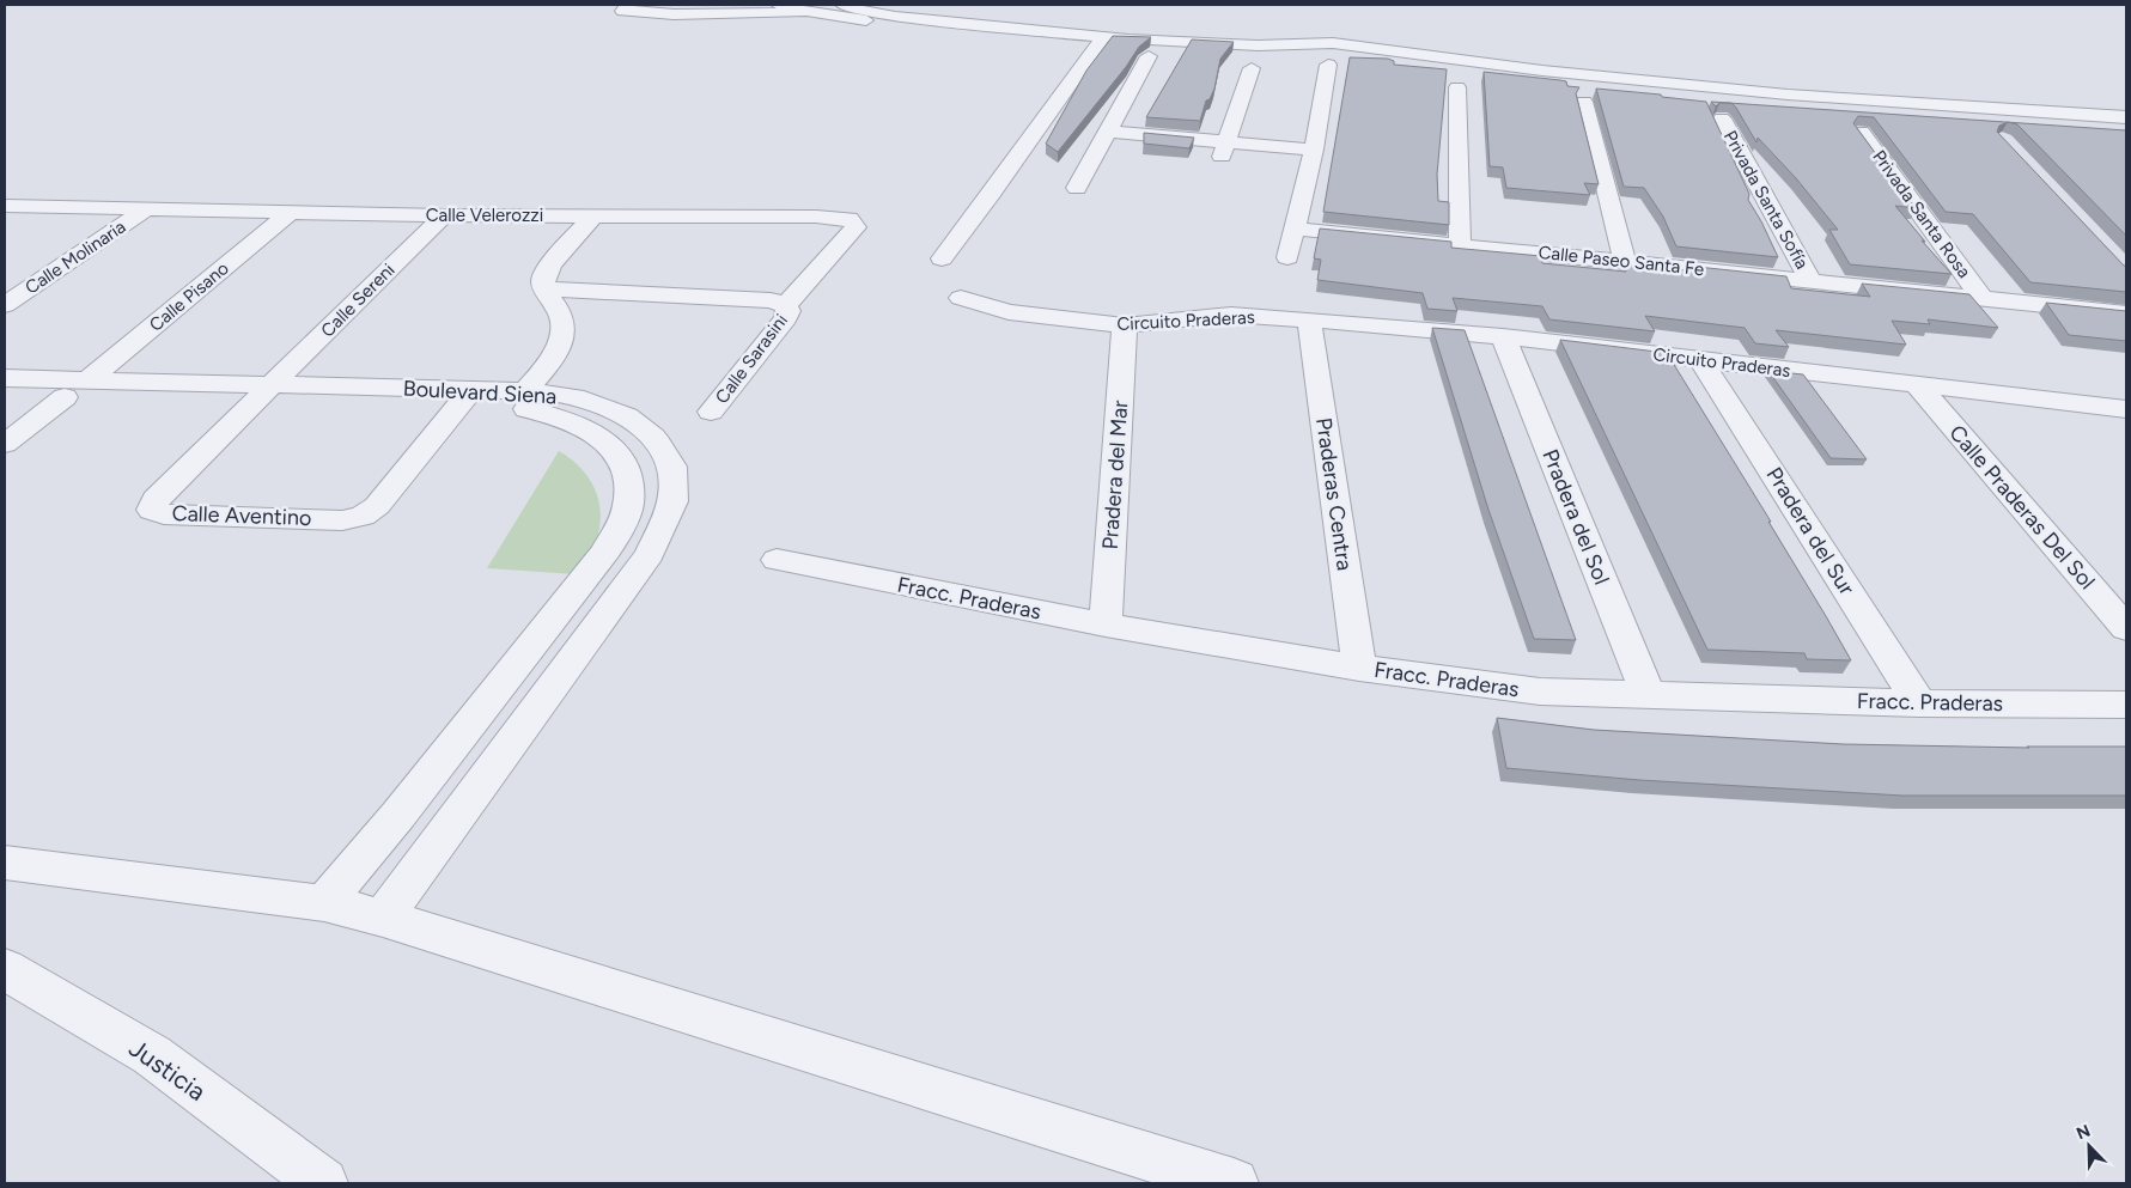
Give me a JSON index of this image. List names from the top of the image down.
{
  "streets": {
    "street": [
      "Privada Santa Sofía",
      "Privada Santa Rosa",
      "Calle Velerozzi",
      "Calle Molinaria",
      "Calle Paseo Santa Fe",
      "Calle Pisano",
      "Calle Sereni",
      "Circuito Praderas",
      "Calle Sarasini",
      "Boulevard Siena",
      "Pradera del Mar",
      "Praderas Centra",
      "Calle Praderas Del Sol",
      "Calle Aventino",
      "Pradera del Sol",
      "Pradera del Sur",
      "Fracc. Praderas",
      "Justicia"
    ]
  },
  "crossings": [
    ["Privada Santa Sofía", "Calle Paseo Santa Fe"],
    ["Privada Santa Rosa", "Calle Paseo Santa Fe"],
    ["Calle Velerozzi", "Calle Molinaria"],
    ["Calle Velerozzi", "Calle Pisano"],
    ["Calle Velerozzi", "Calle Sereni"],
    ["Calle Velerozzi", "Calle Sarasini"],
    ["Calle Pisano", "Boulevard Siena"],
    ["Calle Sereni", "Boulevard Siena"],
    ["Calle Sereni", "Calle Aventino"],
    ["Circuito Praderas", "Pradera del Mar"],
    ["Circuito Praderas", "Praderas Centra"],
    ["Circuito Praderas", "Calle Praderas Del Sol"],
    ["Circuito Praderas", "Pradera del Sol"],
    ["Circuito Praderas", "Pradera del Sur"],
    ["Boulevard Siena", "Calle Aventino"],
    ["Pradera del Mar", "Fracc. Praderas"],
    ["Praderas Centra", "Fracc. Praderas"],
    ["Pradera del Sol", "Fracc. Praderas"],
    ["Pradera del Sur", "Fracc. Praderas"]
  ],
  "north": "top left"
}
